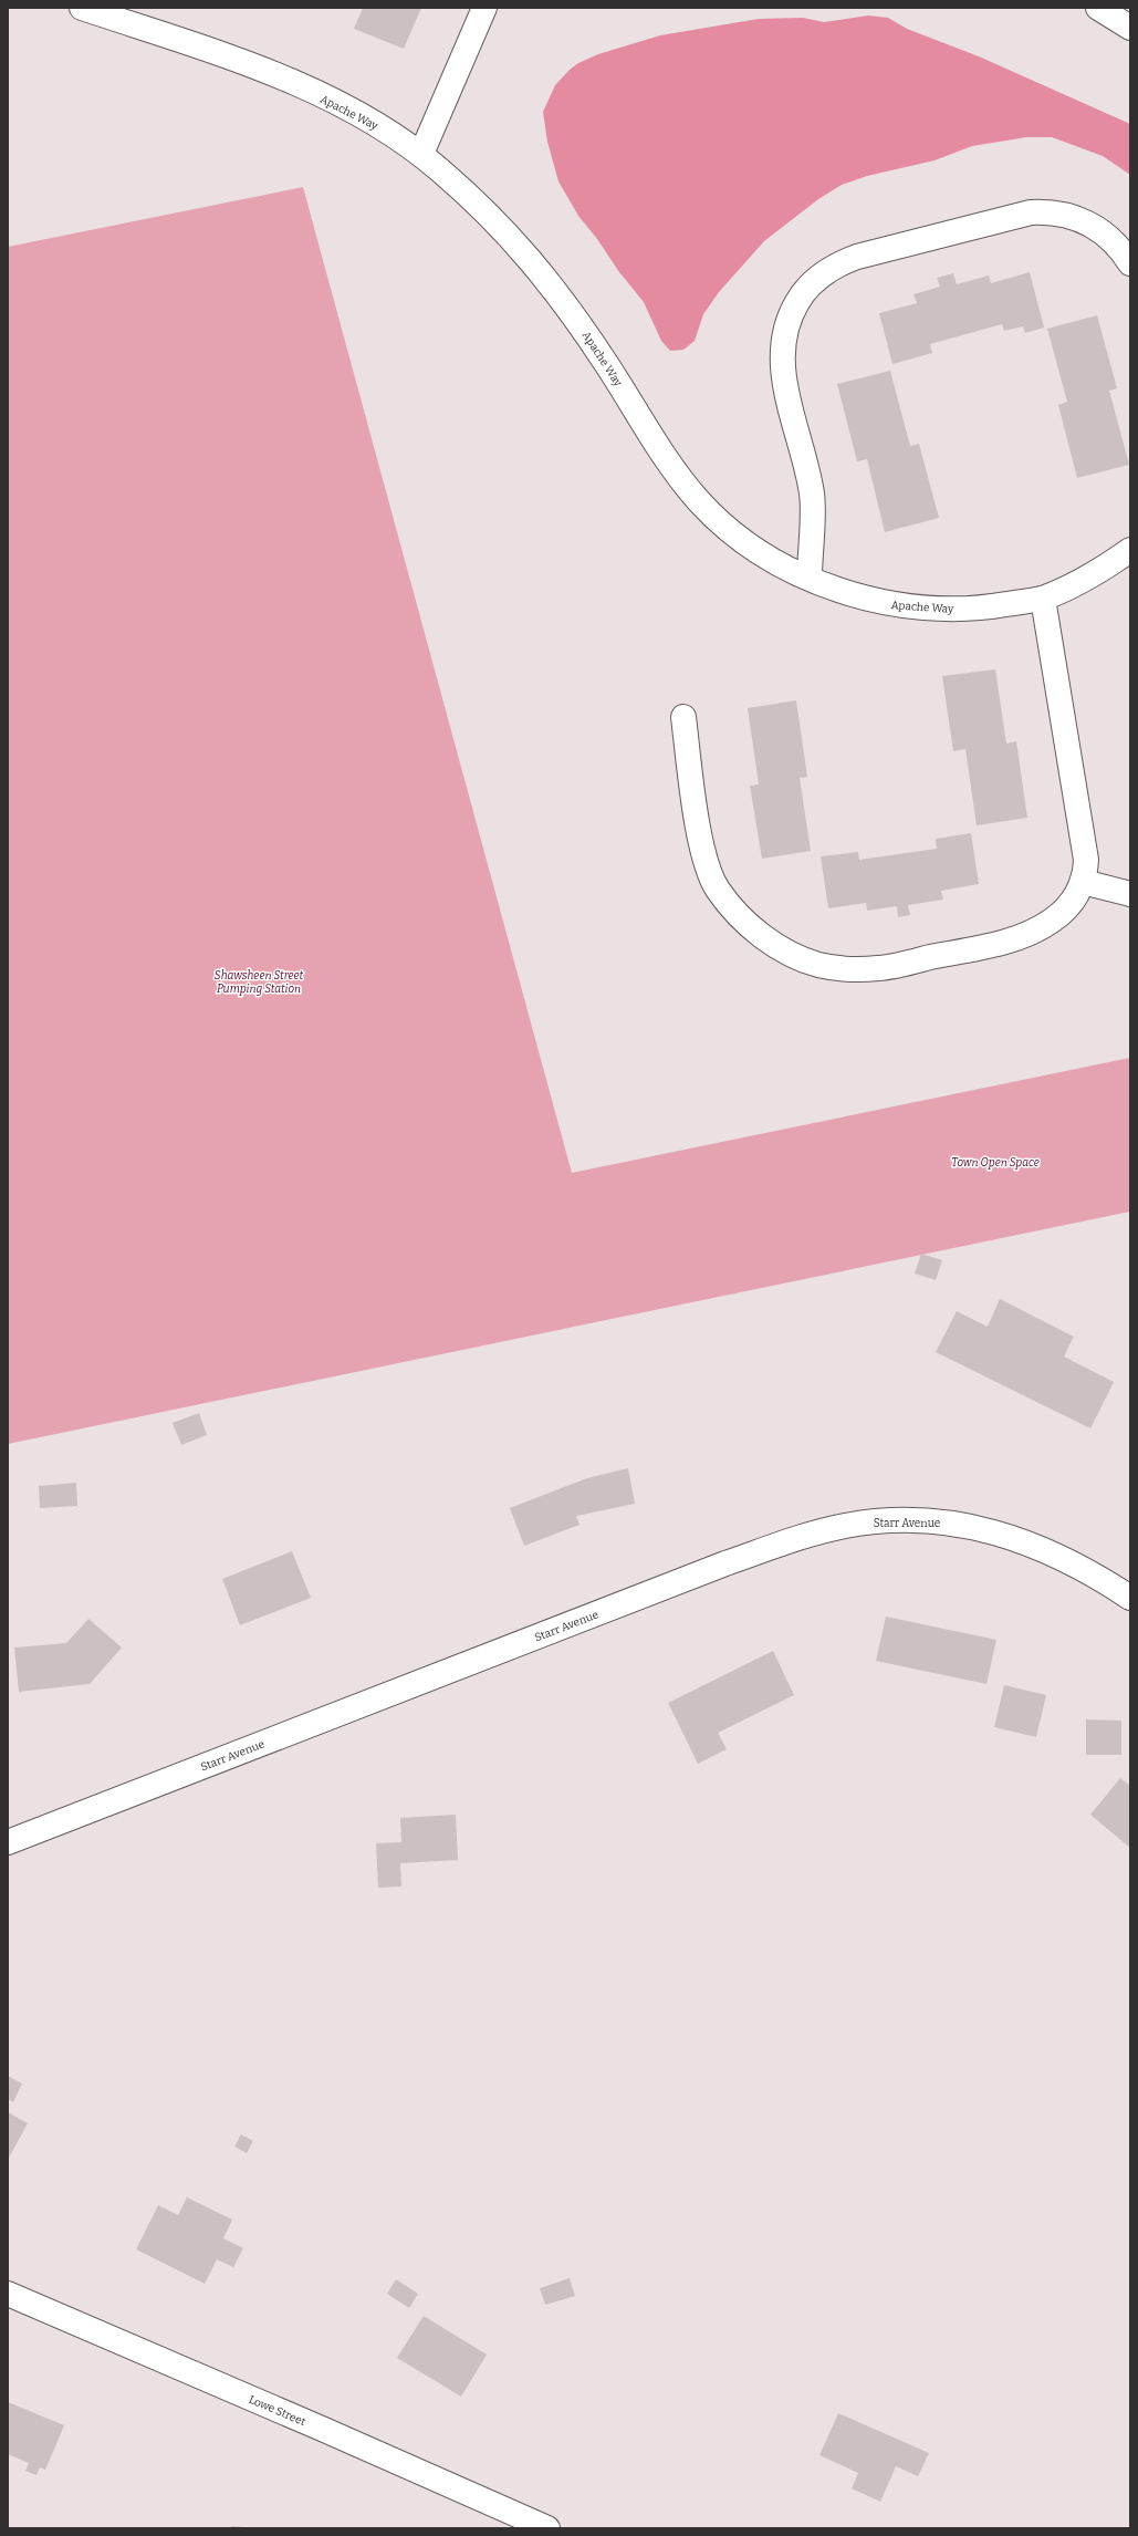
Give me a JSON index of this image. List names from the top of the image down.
{
  "streets": {
    "street": ["Apache Way", "Starr Avenue", "Lowe Street"]
  },
  "parks": ["Shawsheen Street Pumping Station", "Town Open Space"]
}
